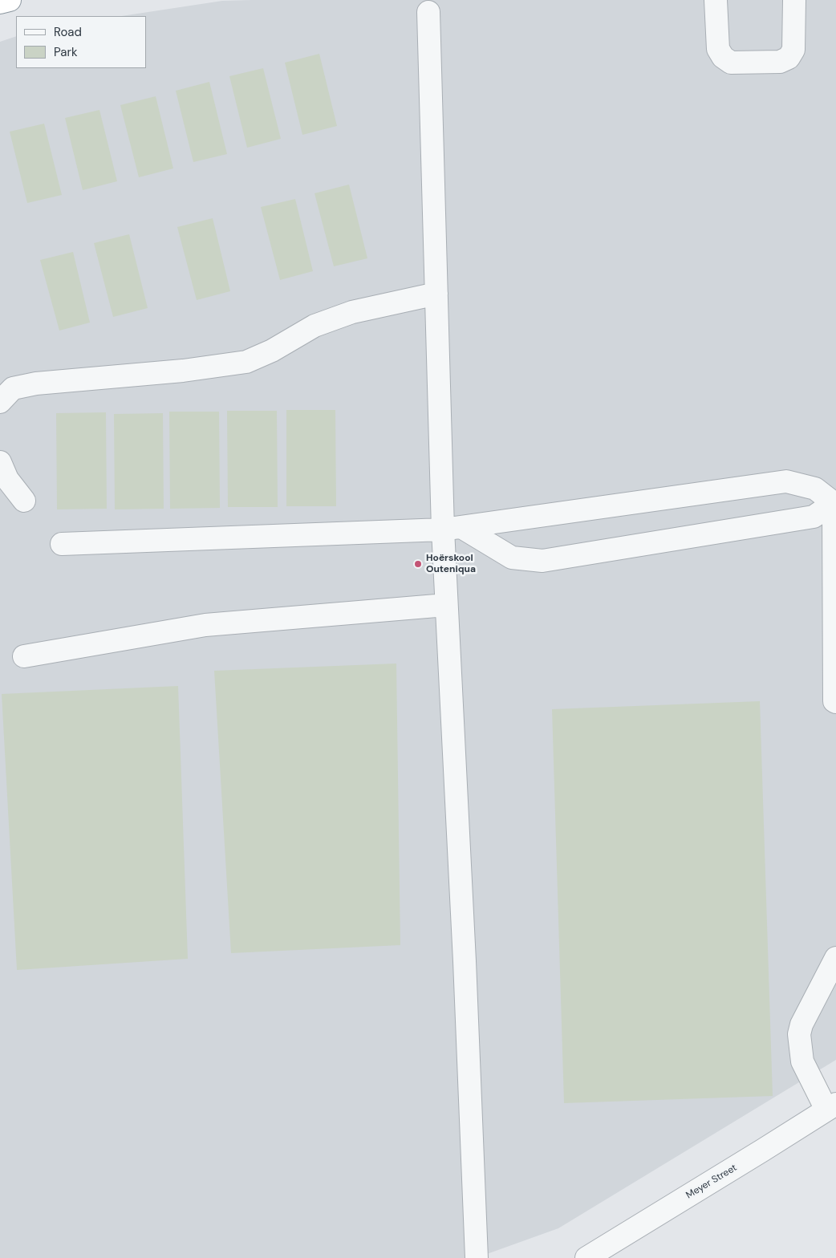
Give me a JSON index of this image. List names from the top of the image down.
{
  "streets": {
    "street": ["Meyer Street"]
  },
  "places": ["Hoërskool Outeniqua"],
  "legend": ["Road", "Park"]
}
